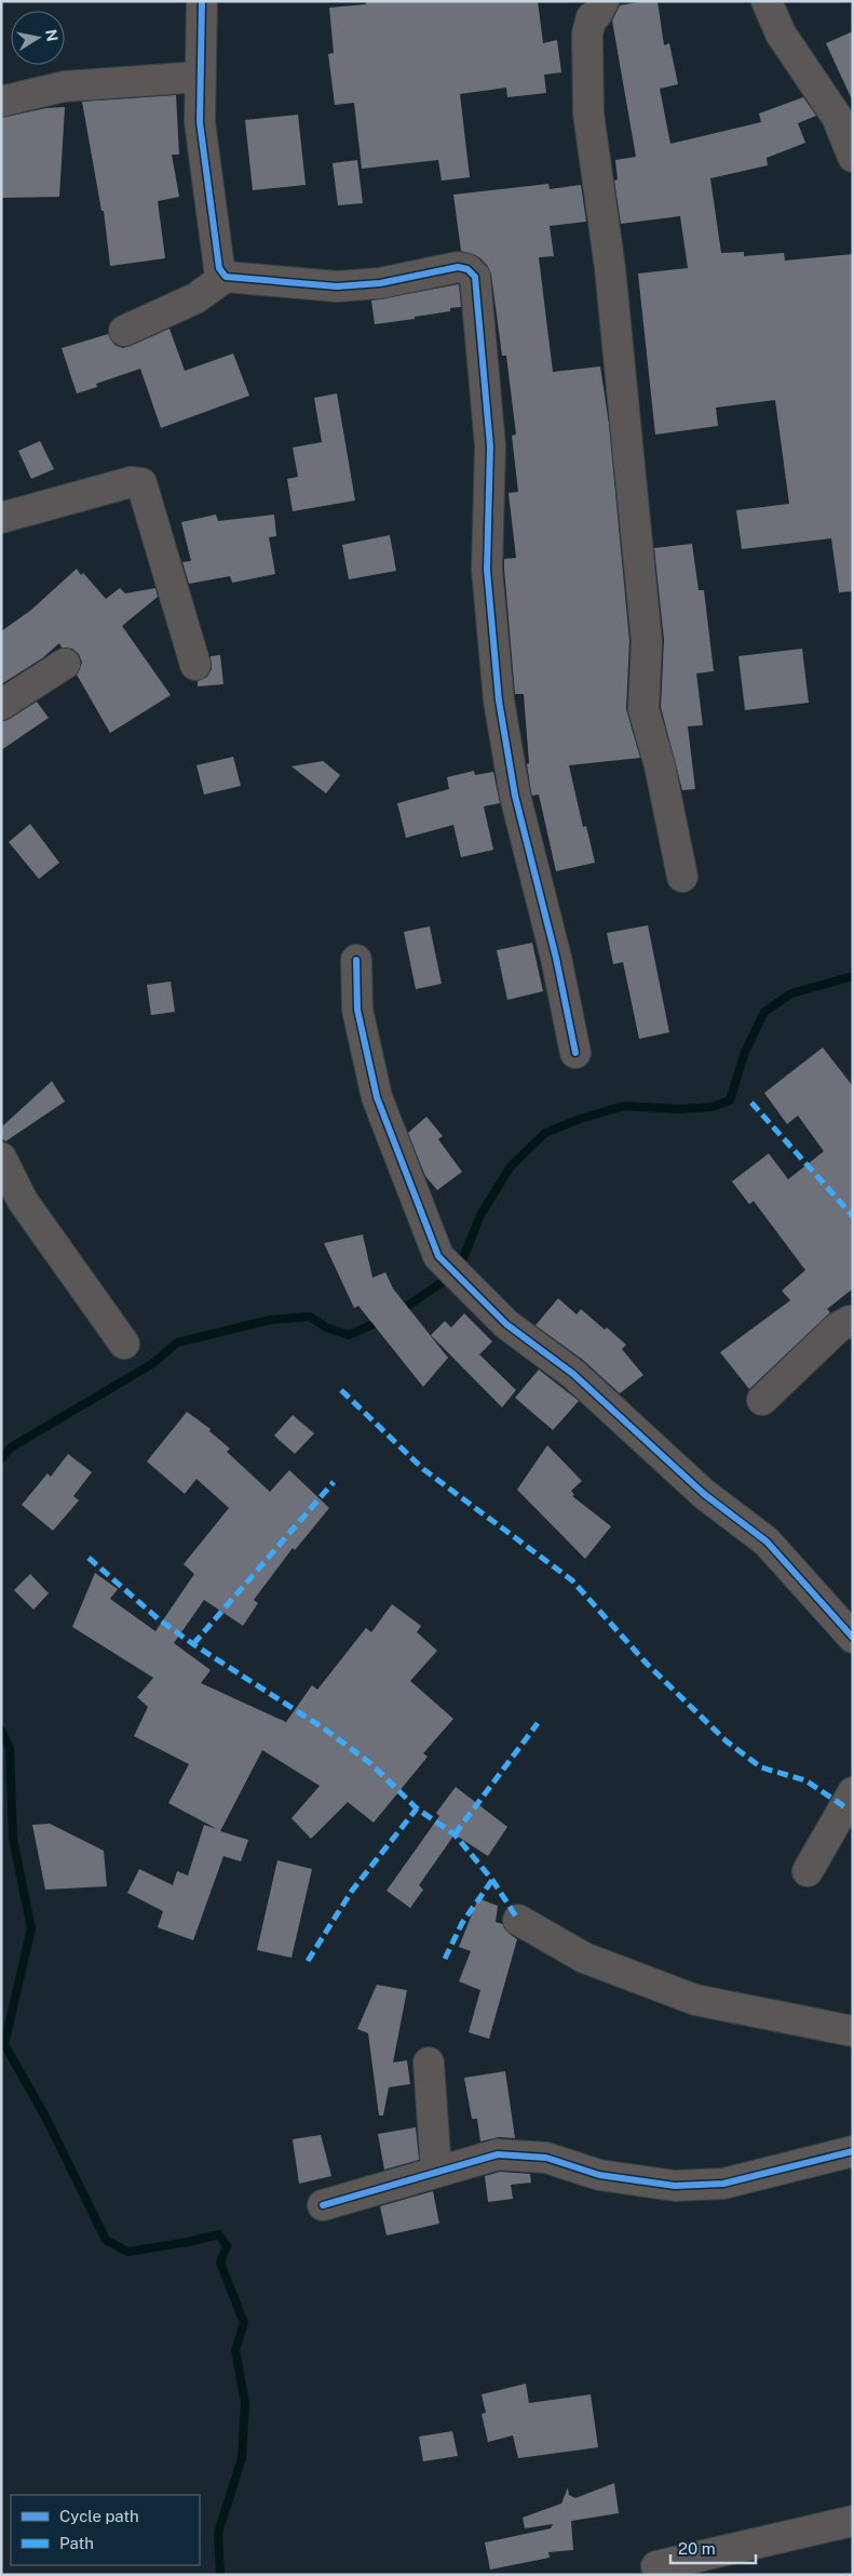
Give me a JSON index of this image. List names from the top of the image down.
{
  "legend": ["Cycle path", "Path"],
  "scale_bar": "20 m",
  "north": "right"
}
